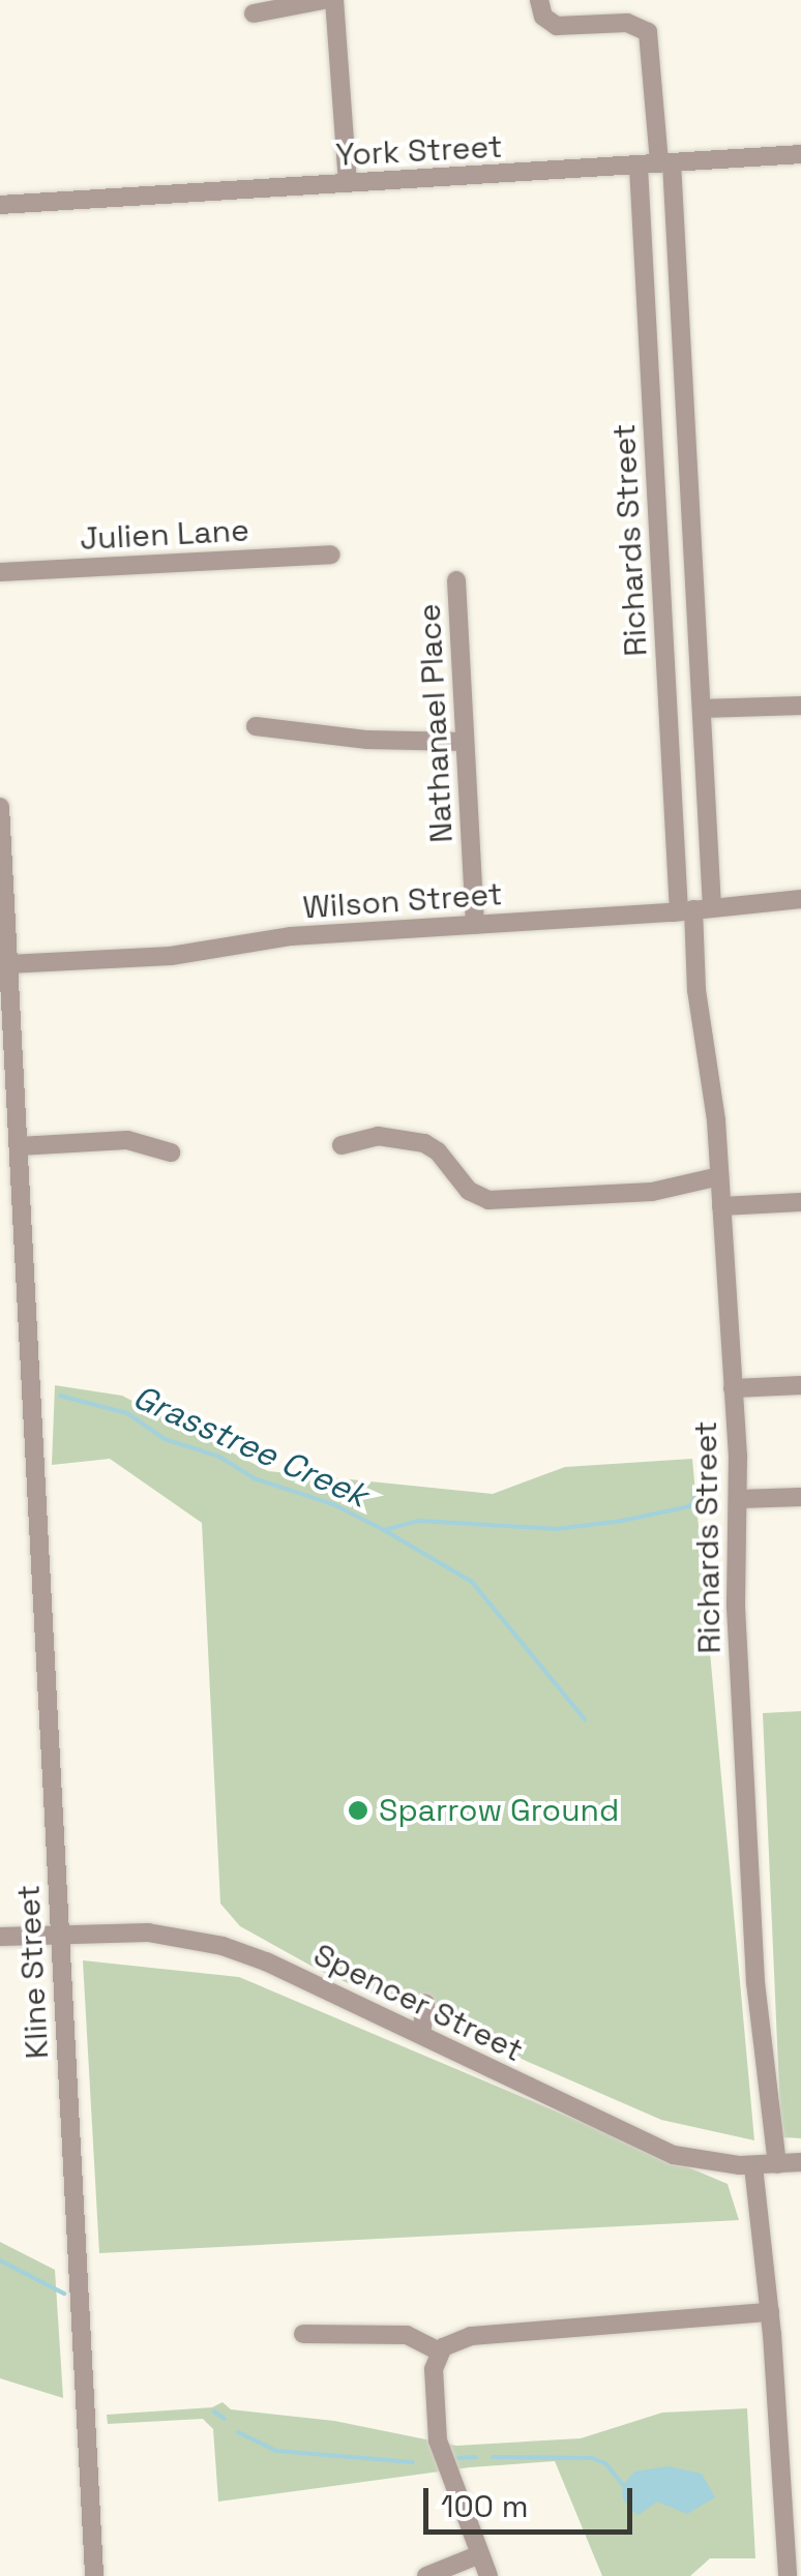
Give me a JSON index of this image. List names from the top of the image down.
{
  "streets": {
    "street": [
      "York Street",
      "Julien Lane",
      "Richards Street",
      "Nathanael Place",
      "Wilson Street",
      "Kline Street",
      "Spencer Street"
    ]
  },
  "crossings": [
    ["York Street", "Richards Street"],
    ["Richards Street", "Wilson Street"],
    ["Richards Street", "Spencer Street"],
    ["Nathanael Place", "Wilson Street"],
    ["Wilson Street", "Kline Street"],
    ["Kline Street", "Spencer Street"]
  ],
  "water": ["Grasstree Creek"],
  "places": ["Sparrow Ground"],
  "scale_bar": "100 m"
}
